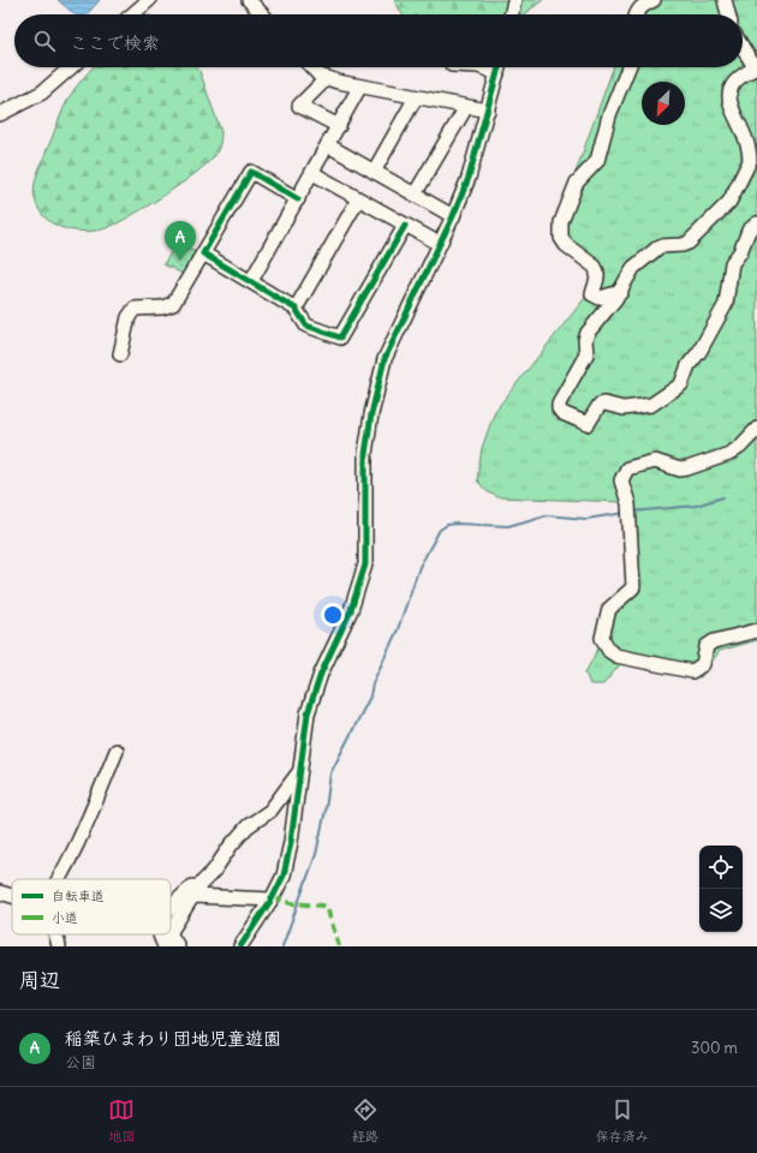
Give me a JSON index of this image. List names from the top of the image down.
{
  "legend": ["自転車道", "小道"],
  "north": "bottom left",
  "page": {
    "search": "ここで検索",
    "pins": "A",
    "heading": "周辺",
    "list": [
      {
        "mark": "A",
        "name": "稲築ひまわり団地児童遊園",
        "note": "公園",
        "value": "300 m"
      }
    ],
    "nav": ["地図", "経路", "保存済み"]
  }
}
